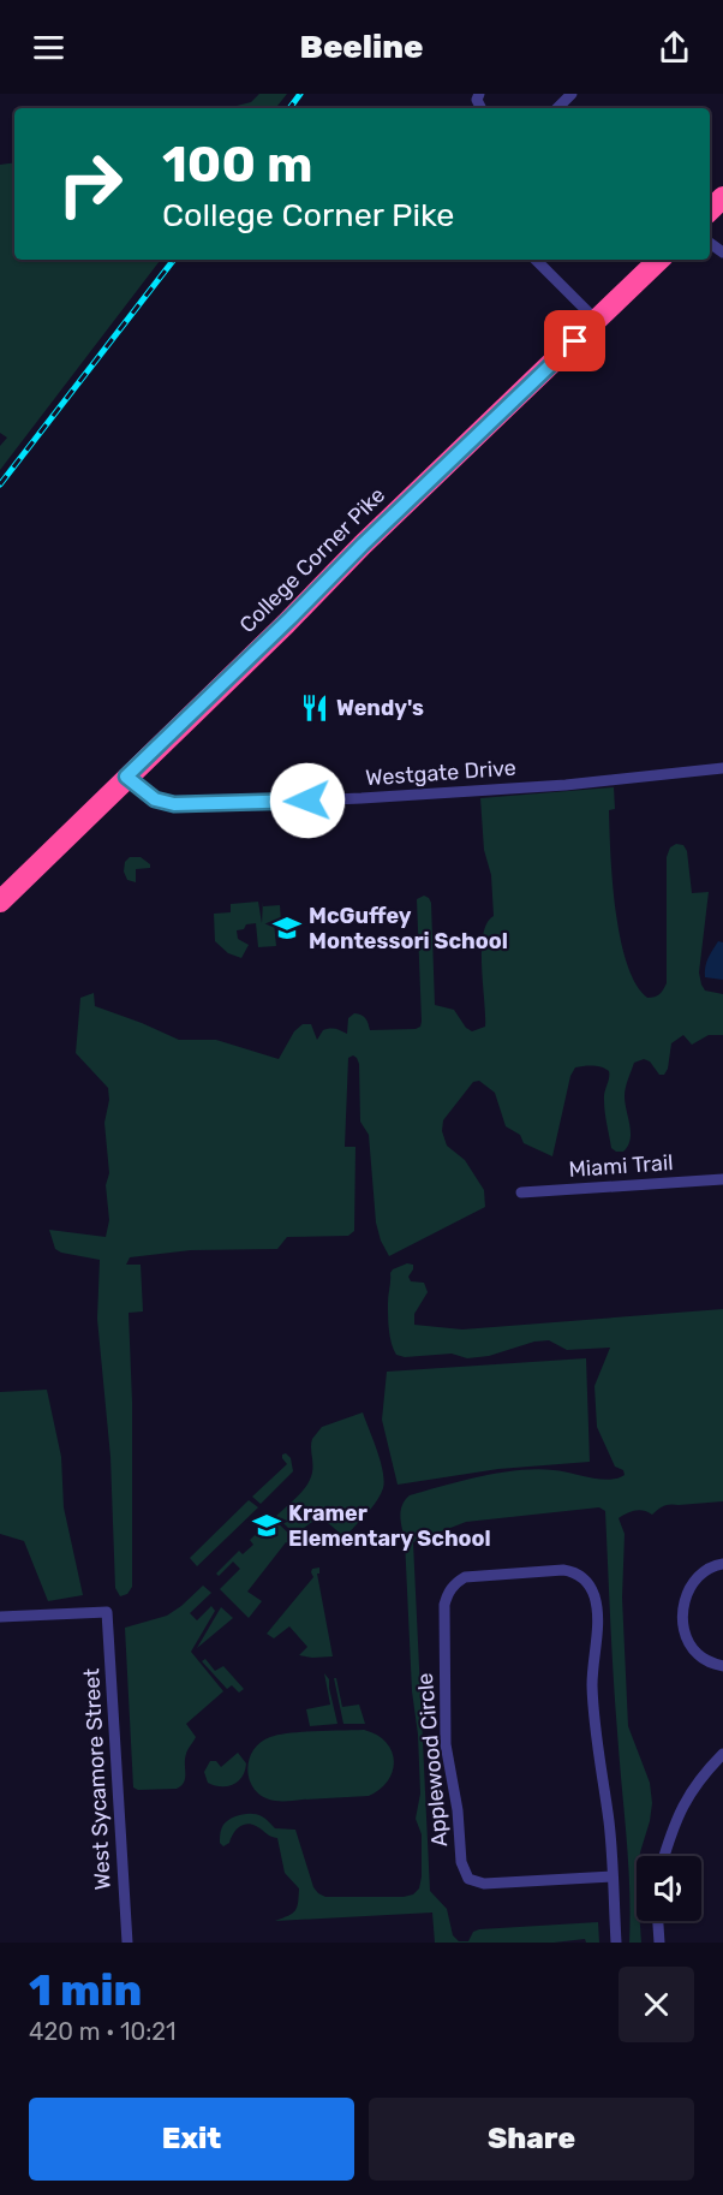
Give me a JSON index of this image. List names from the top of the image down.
{
  "streets": {
    "highway": ["College Corner Pike"],
    "street": [
      "Westgate Drive",
      "Miami Trail",
      "Applewood Circle",
      "West Sycamore Street"
    ]
  },
  "crossings": [
    ["College Corner Pike", "Westgate Drive"]
  ],
  "places": {
    "restaurant": ["Wendy's"],
    "school or university": ["McGuffey Montessori School", "Kramer Elementary School"]
  },
  "page": {
    "header": "Beeline",
    "turn": ["100 m", "College Corner Pike"],
    "heading": ["1 min", "420 m · 10:21"],
    "buttons": ["Exit", "Share"]
  }
}
